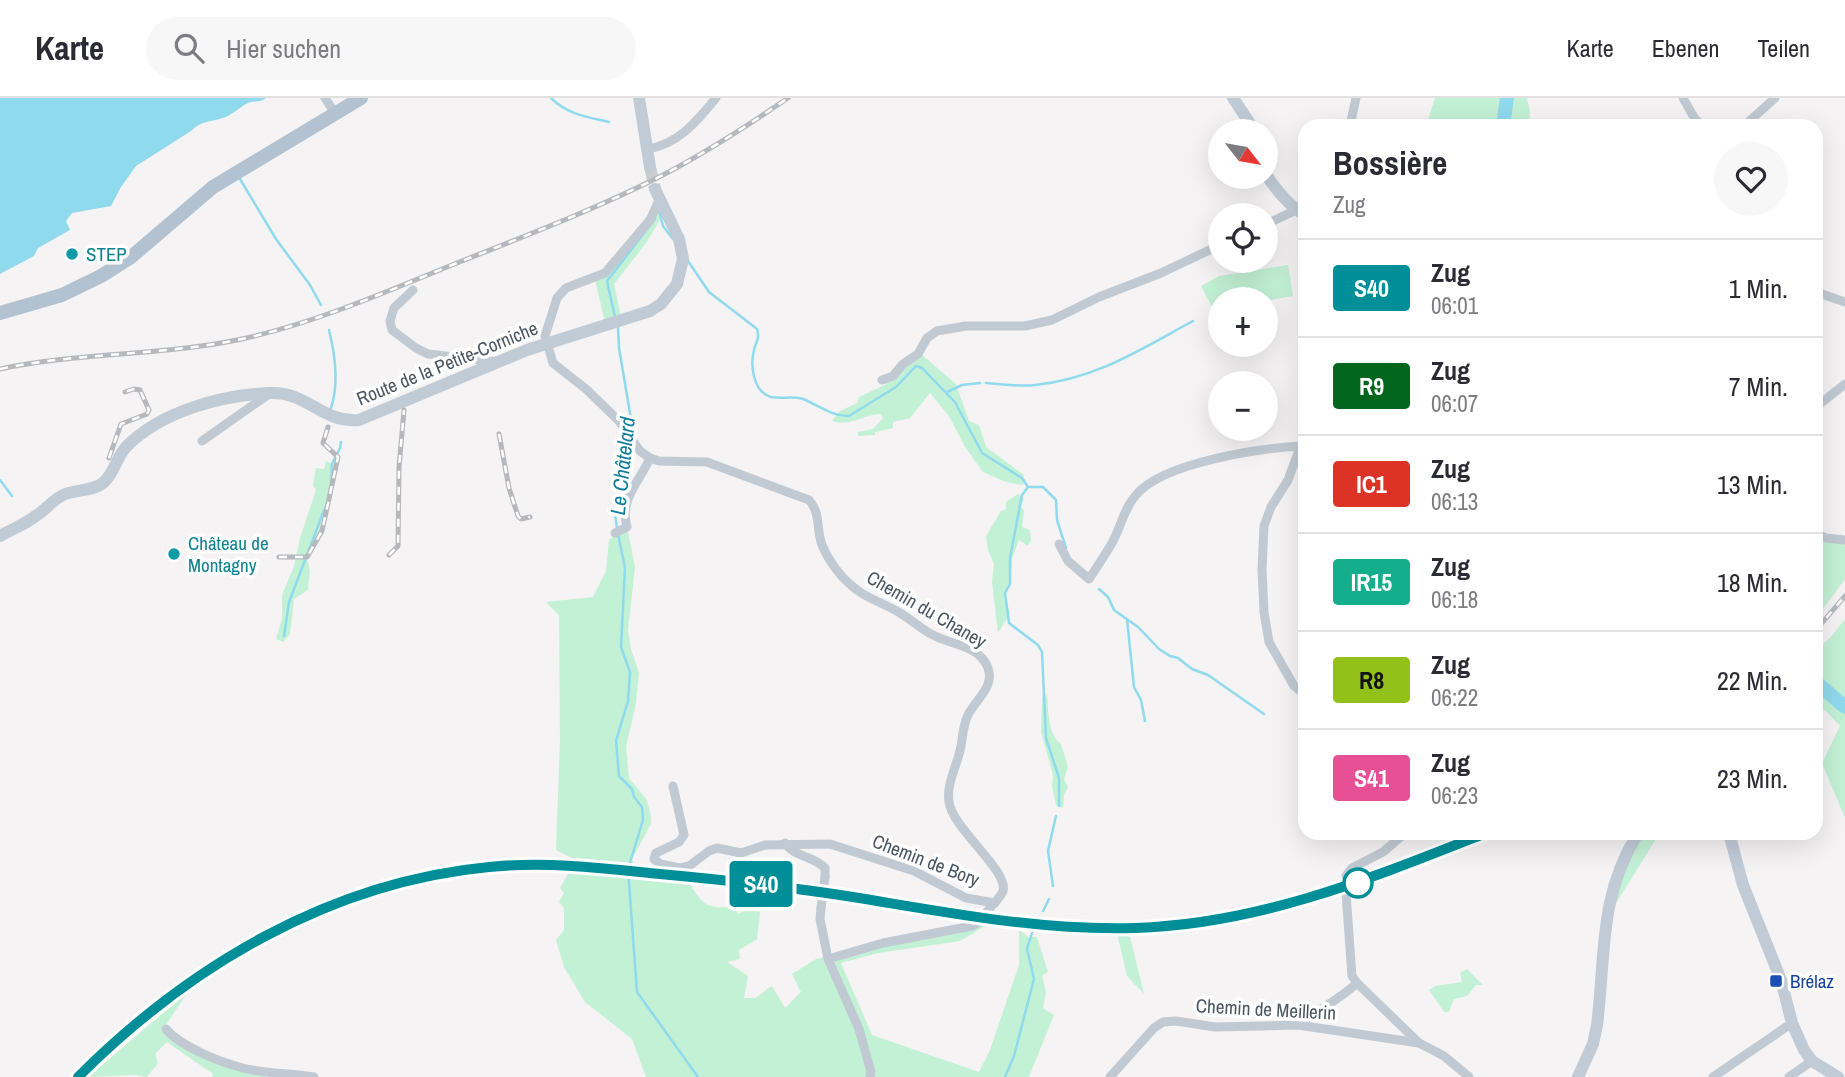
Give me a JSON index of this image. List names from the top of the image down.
{
  "streets": {
    "street": [
      "Route de la Petite-Corniche",
      "Chemin du Chaney",
      "Chemin de Bory",
      "Chemin de Meillerin"
    ]
  },
  "crossings": [
    ["Chemin du Chaney", "Chemin de Bory"]
  ],
  "water": ["Le Châtelard"],
  "places": {
    "other": ["STEP", "Château de Montagny"],
    "transit": ["Brélaz"]
  },
  "north": "bottom right",
  "page": {
    "header": "Karte",
    "search": "Hier suchen",
    "nav": ["Karte", "Ebenen", "Teilen"],
    "on_map": "S40",
    "map_buttons": ["+", "−"],
    "heading": ["Bossière", "Zug"],
    "list": [
      {
        "mark": "S40",
        "name": "Zug",
        "note": "06:01",
        "value": "1 Min."
      },
      {
        "mark": "R9",
        "name": "Zug",
        "note": "06:07",
        "value": "7 Min."
      },
      {
        "mark": "IC1",
        "name": "Zug",
        "note": "06:13",
        "value": "13 Min."
      },
      {
        "mark": "IR15",
        "name": "Zug",
        "note": "06:18",
        "value": "18 Min."
      },
      {
        "mark": "R8",
        "name": "Zug",
        "note": "06:22",
        "value": "22 Min."
      },
      {
        "mark": "S41",
        "name": "Zug",
        "note": "06:23",
        "value": "23 Min."
      }
    ]
  }
}
